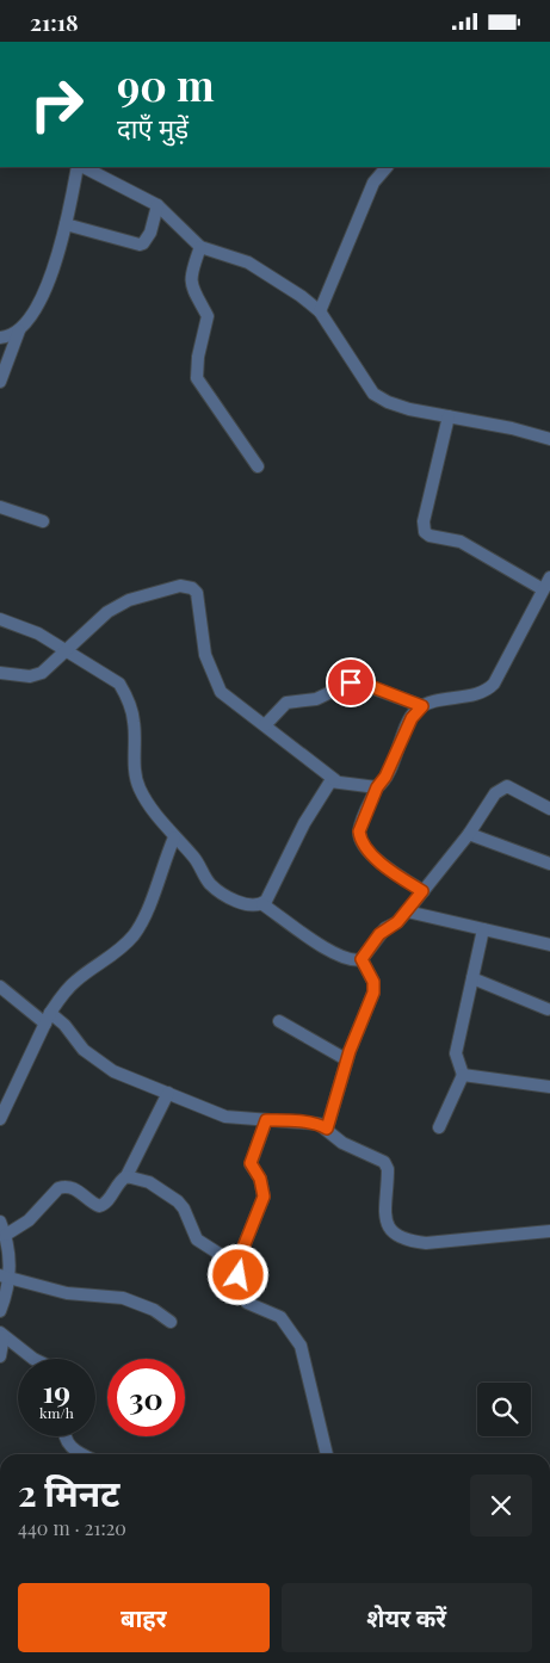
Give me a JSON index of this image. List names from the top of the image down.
{
  "page": {
    "status": "21:18",
    "turn": ["90 m", "दाएँ मुड़ें"],
    "speed": "19 km/h",
    "limit": "30",
    "heading": ["2 मिनट", "440 m · 21:20"],
    "buttons": ["बाहर", "शेयर करें"]
  }
}
